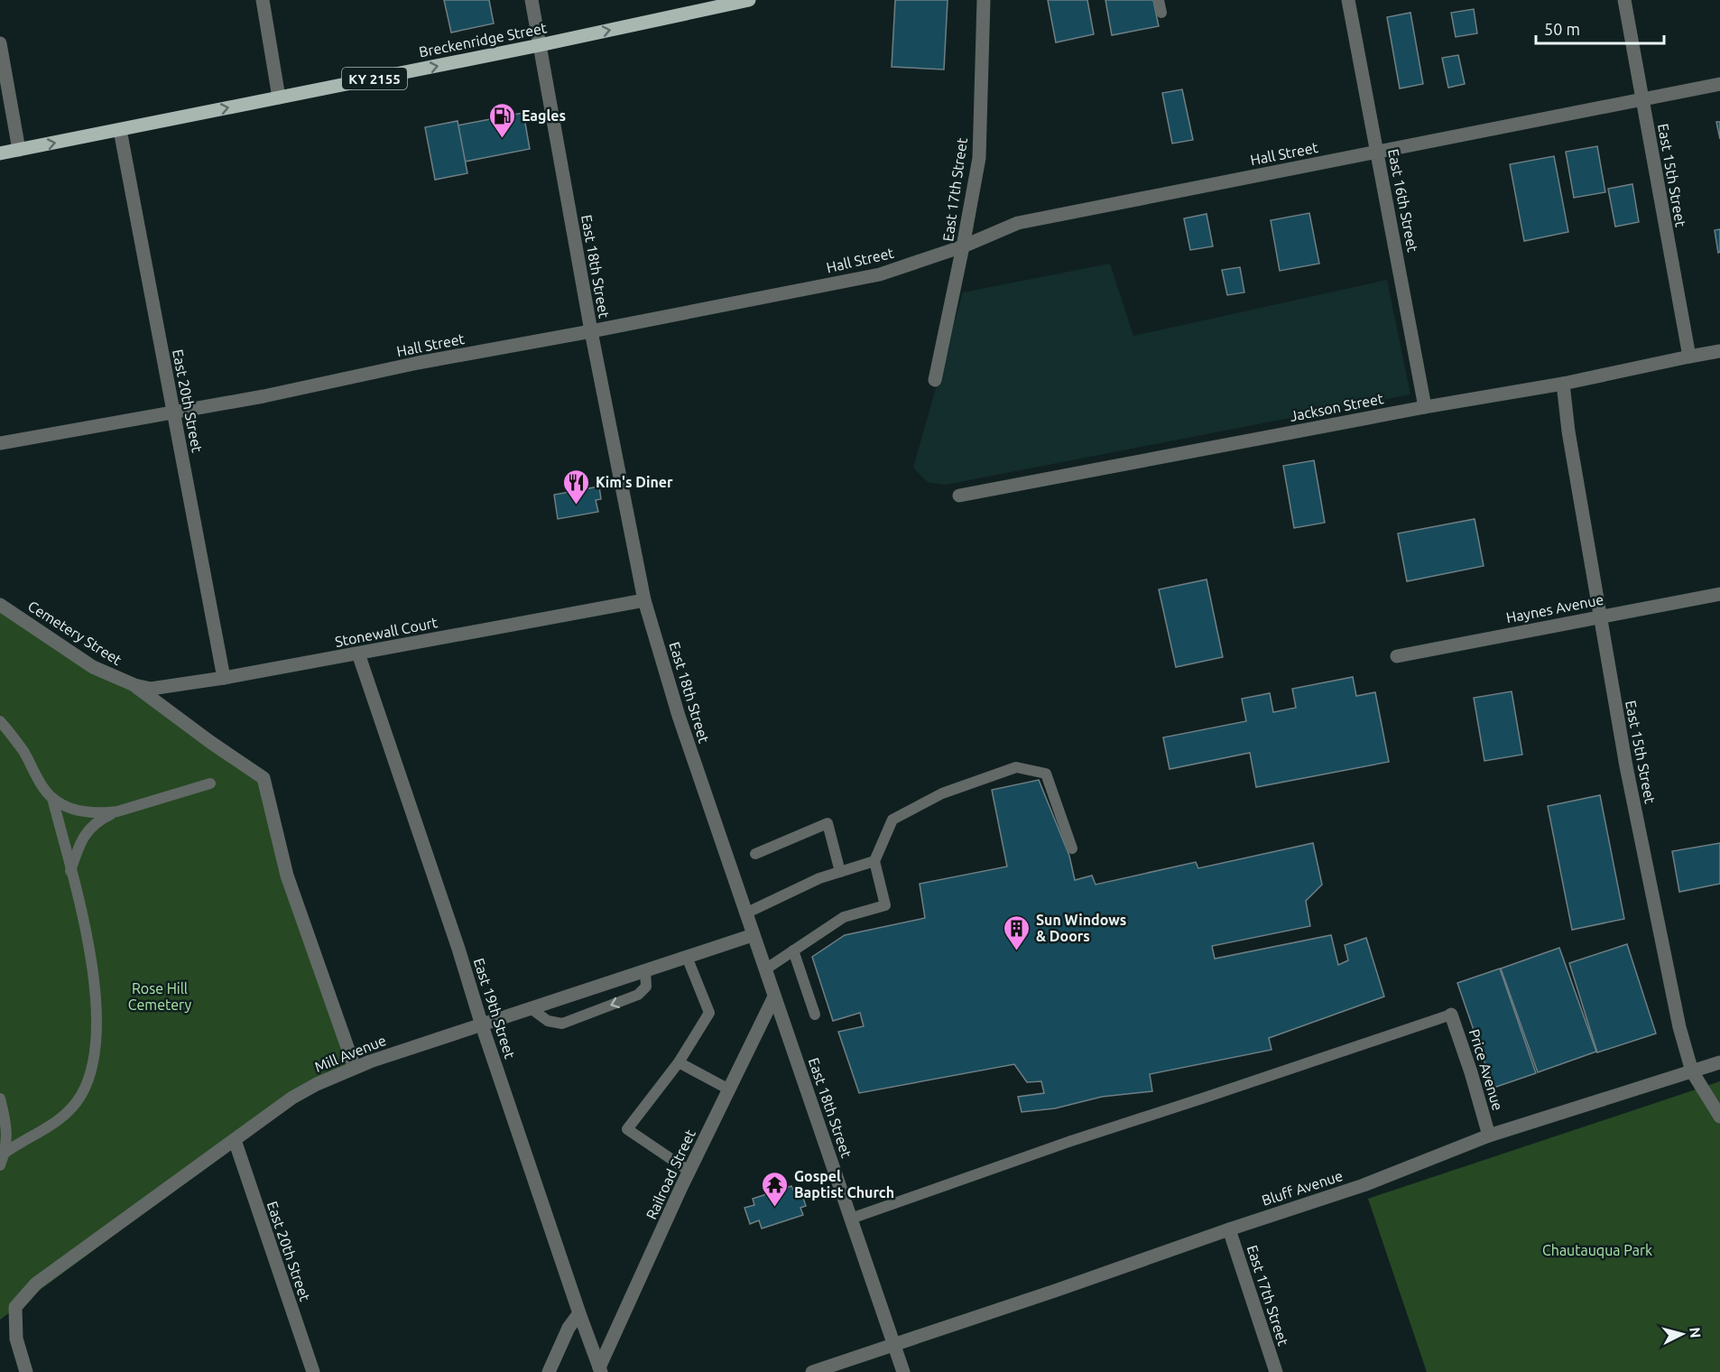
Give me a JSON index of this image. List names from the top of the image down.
{
  "streets": {
    "main road": ["Breckenridge Street", "KY 2155"],
    "street": [
      "Hall Street",
      "East 15th Street",
      "East 17th Street",
      "East 16th Street",
      "East 18th Street",
      "East 20th Street",
      "Jackson Street",
      "Haynes Avenue",
      "Stonewall Court",
      "Cemetery Street",
      "East 19th Street",
      "Mill Avenue",
      "Price Avenue",
      "Railroad Street",
      "Bluff Avenue"
    ]
  },
  "crossings": [
    ["Breckenridge Street", "East 18th Street"],
    ["Breckenridge Street", "East 20th Street"],
    ["Hall Street", "East 15th Street"],
    ["Hall Street", "East 17th Street"],
    ["Hall Street", "East 16th Street"],
    ["Hall Street", "East 18th Street"],
    ["Hall Street", "East 20th Street"],
    ["East 15th Street", "Jackson Street"],
    ["East 15th Street", "Haynes Avenue"],
    ["East 15th Street", "Bluff Avenue"],
    ["East 17th Street", "Bluff Avenue"],
    ["East 16th Street", "Jackson Street"],
    ["East 18th Street", "Stonewall Court"],
    ["East 18th Street", "Mill Avenue"],
    ["East 18th Street", "Railroad Street"],
    ["East 18th Street", "Bluff Avenue"],
    ["East 20th Street", "Stonewall Court"],
    ["East 20th Street", "Mill Avenue"],
    ["Stonewall Court", "Cemetery Street"],
    ["Stonewall Court", "East 19th Street"],
    ["East 19th Street", "Mill Avenue"],
    ["East 19th Street", "Railroad Street"],
    ["Price Avenue", "Bluff Avenue"]
  ],
  "one_way": ["Breckenridge Street"],
  "parks": ["Rose Hill Cemetery", "Chautauqua Park"],
  "places": {
    "fuel station": ["Eagles"],
    "restaurant": ["Kim's Diner"],
    "building": ["Sun Windows & Doors"],
    "temple": ["Gospel Baptist Church"]
  },
  "scale_bar": "50 m",
  "north": "right"
}
